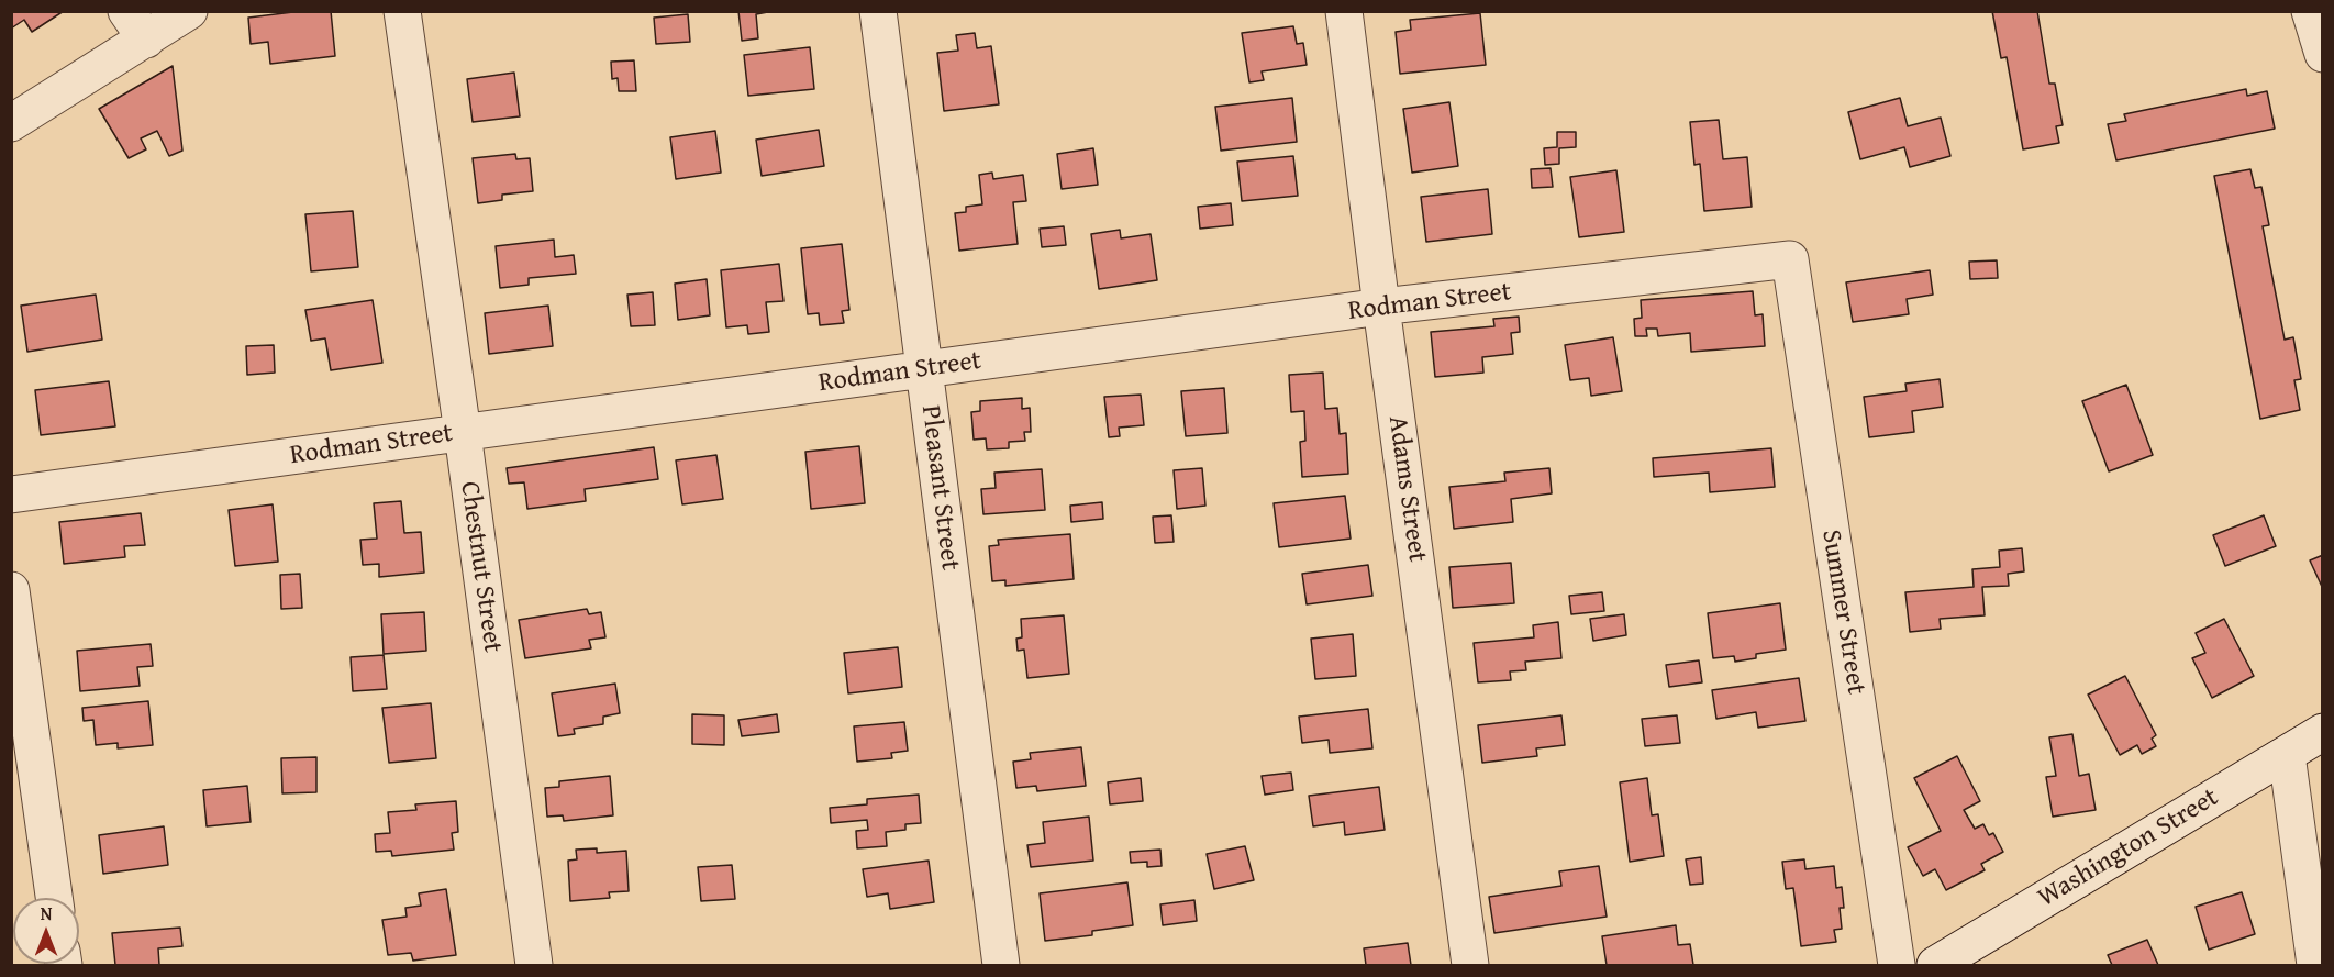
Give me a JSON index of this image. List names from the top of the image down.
{
  "streets": {
    "street": [
      "Rodman Street",
      "Pleasant Street",
      "Adams Street",
      "Chestnut Street",
      "Summer Street",
      "Washington Street"
    ]
  },
  "crossings": [
    ["Rodman Street", "Pleasant Street"],
    ["Rodman Street", "Adams Street"],
    ["Rodman Street", "Chestnut Street"],
    ["Rodman Street", "Summer Street"]
  ],
  "north": "top"
}
